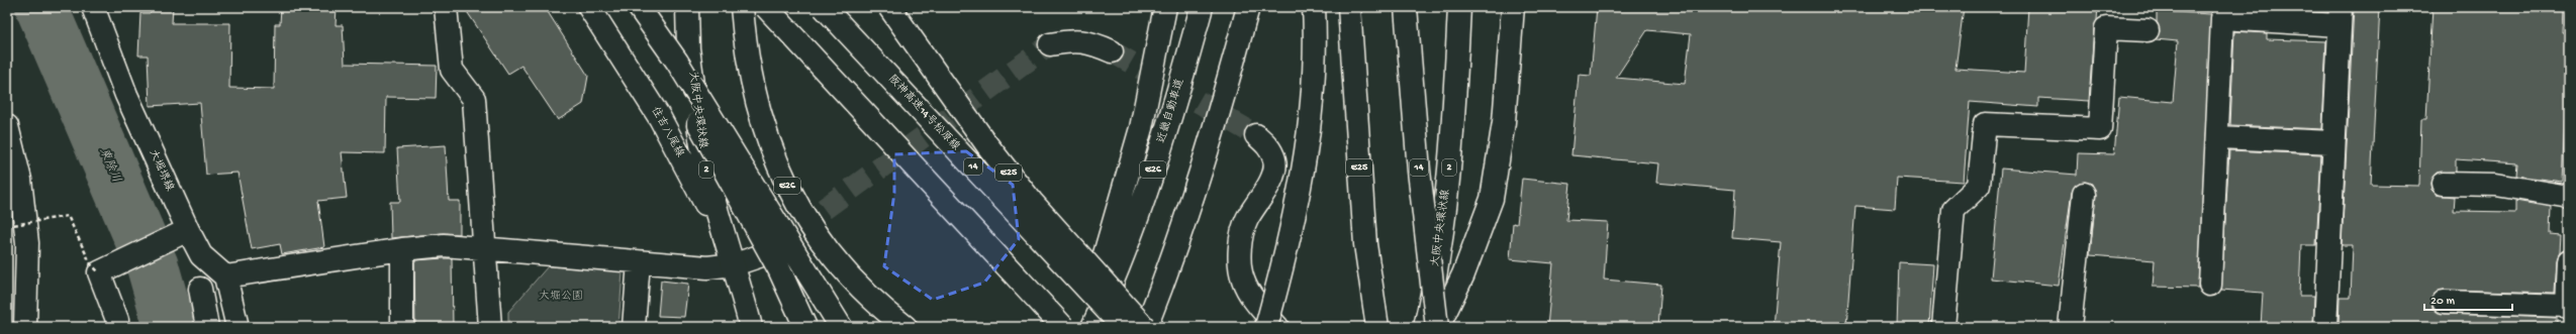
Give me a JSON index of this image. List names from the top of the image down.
{
  "streets": {
    "main road": [
      "大阪中央環状線",
      "近畿自動車道",
      "阪神高速14号松原線",
      "住吉八尾線",
      "14",
      "E25",
      "2",
      "E26",
      "大堀堺線"
    ]
  },
  "crossings": [
    ["大阪中央環状線", "住吉八尾線"]
  ],
  "water": ["東除川"],
  "parks": ["大堀公園"],
  "scale_bar": "20 m"
}
